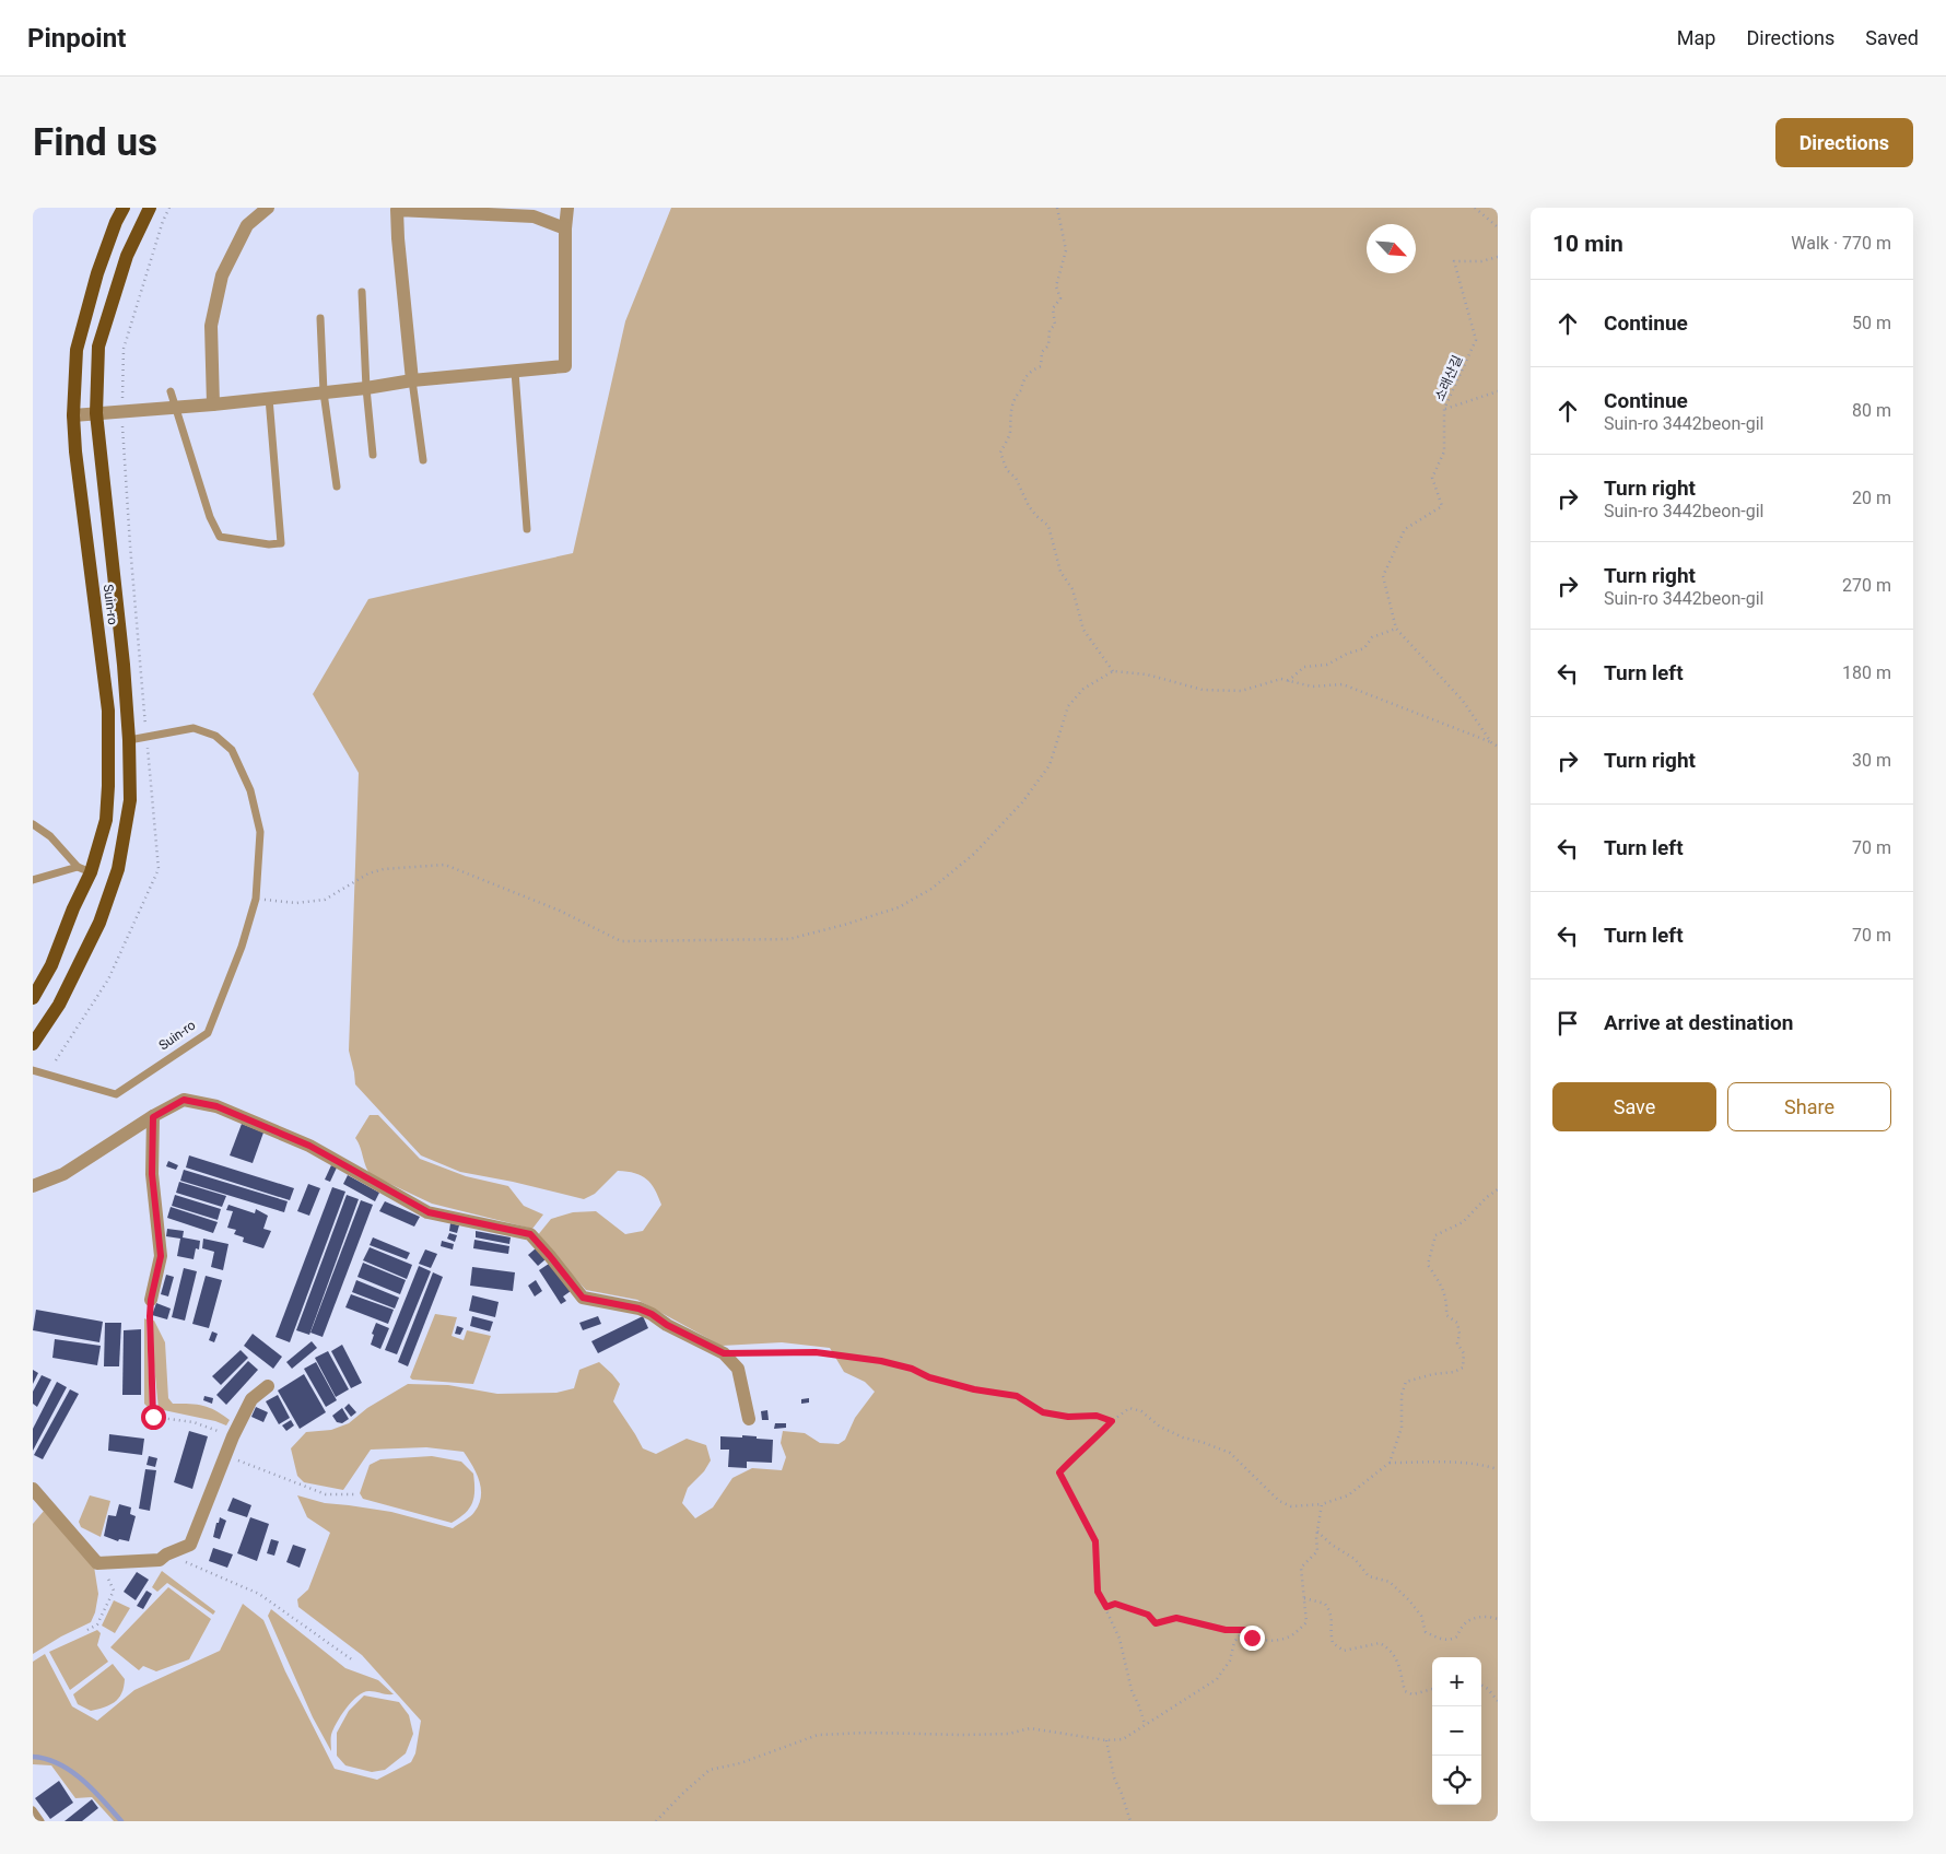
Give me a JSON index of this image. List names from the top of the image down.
{
  "streets": {
    "main road": ["Suin-ro"],
    "path": ["소래산길"]
  },
  "north": "bottom right",
  "page": {
    "header": "Pinpoint",
    "nav": ["Map", "Directions", "Saved"],
    "buttons": [
      "Directions",
      ["Save", "Share"]
    ],
    "title": "Find us",
    "heading": ["10 min", "Walk · 770 m"],
    "list": [
      ["Continue", "50 m"],
      ["Continue", "Suin-ro 3442beon-gil", "80 m"],
      ["Turn right", "Suin-ro 3442beon-gil", "20 m"],
      ["Turn right", "Suin-ro 3442beon-gil", "270 m"],
      ["Turn left", "180 m"],
      ["Turn right", "30 m"],
      ["Turn left", "70 m"],
      ["Turn left", "70 m"],
      "Arrive at destination"
    ],
    "map_buttons": ["+", "−"]
  }
}
